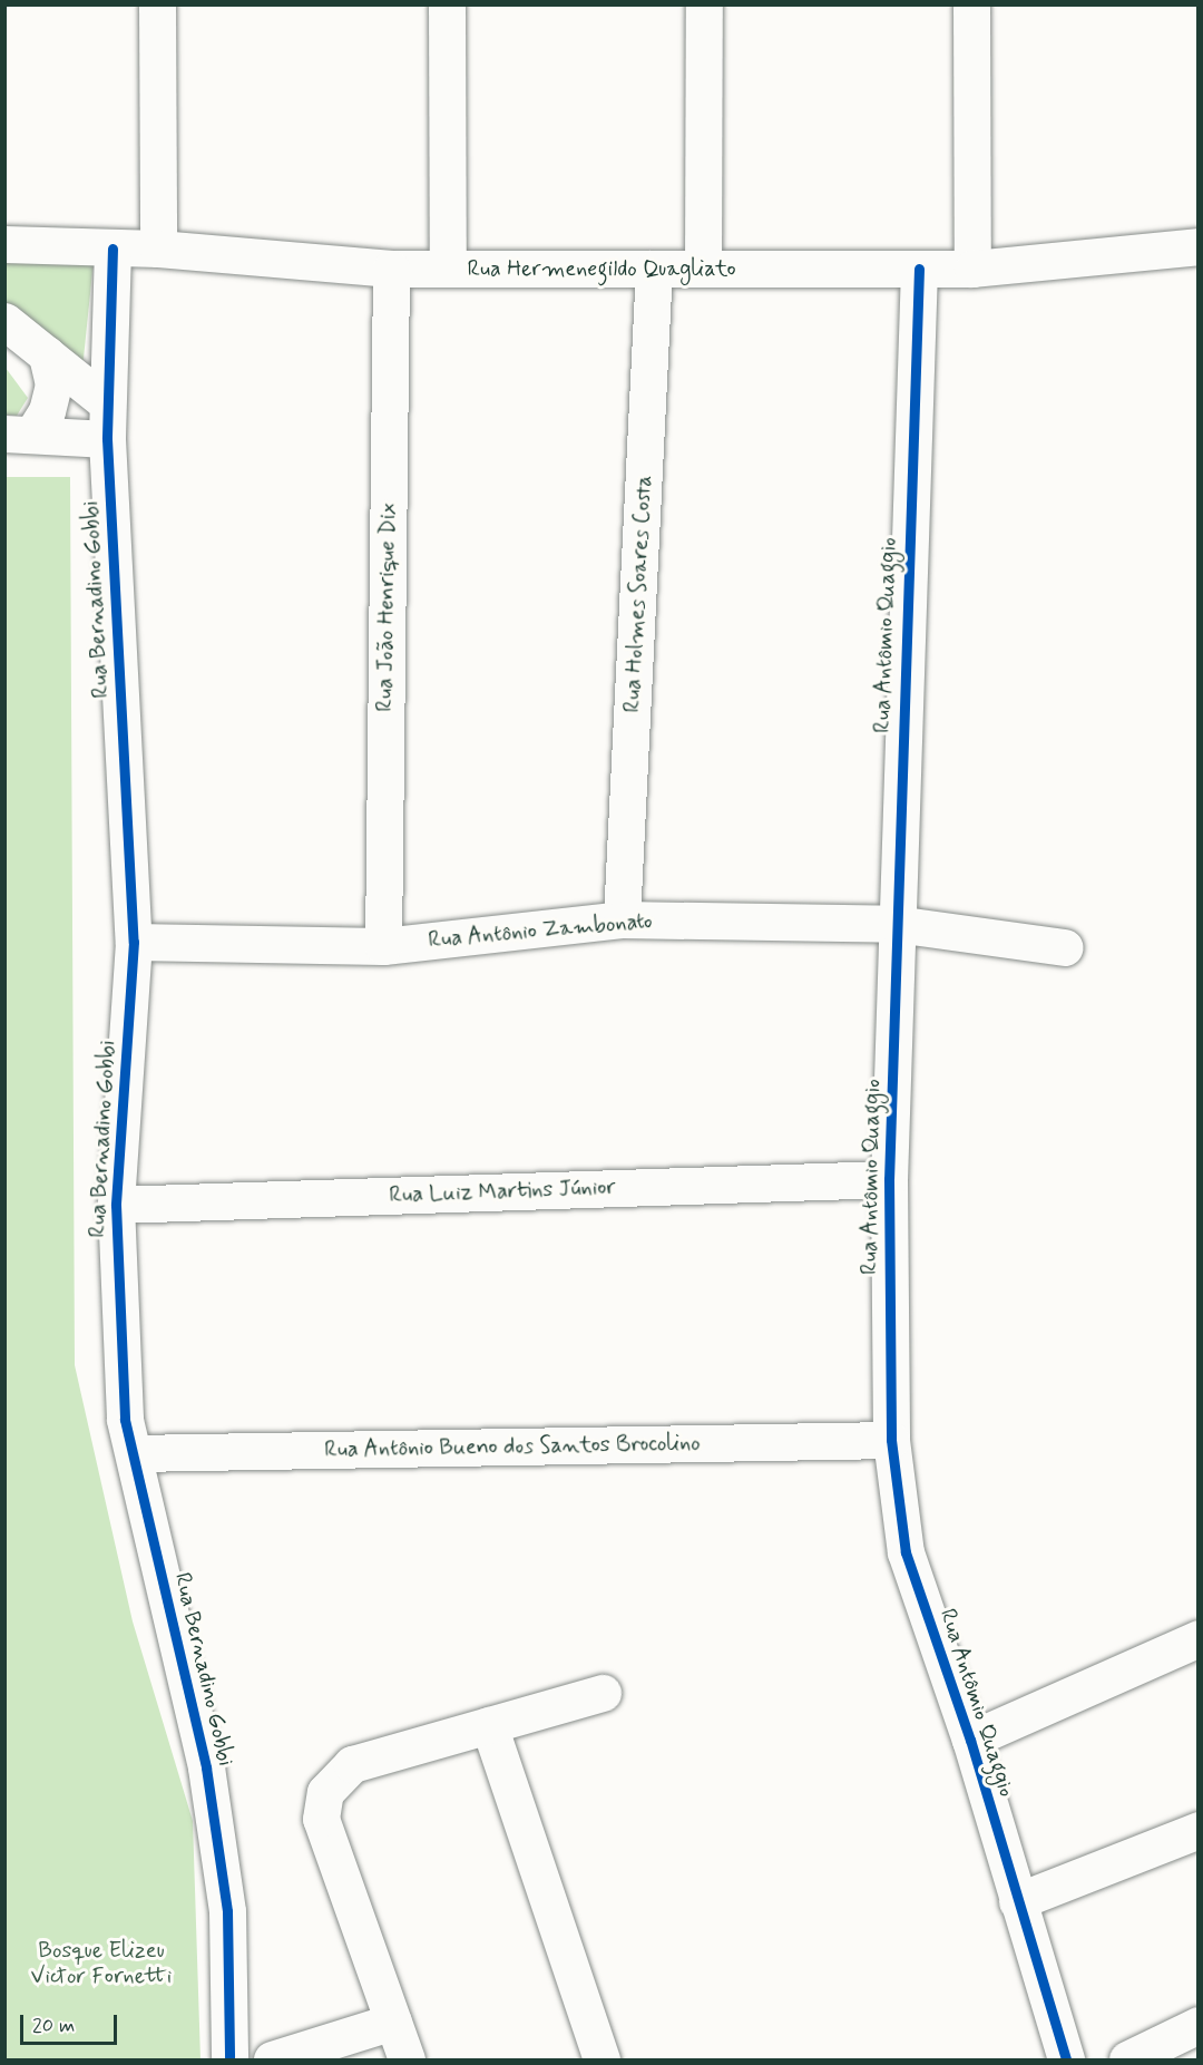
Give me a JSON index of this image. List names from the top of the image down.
{
  "streets": {
    "street": [
      "Rua Hermenegildo Quagliato",
      "Rua Holmes Soares Costa",
      "Rua Bernadino Gobbi",
      "Rua João Henrique Dix",
      "Rua Antômio Quaggio",
      "Rua Antônio Zambonato",
      "Rua Luiz Martins Júnior",
      "Rua Antônio Bueno dos Santos Brocolino"
    ]
  },
  "crossings": [
    ["Rua Hermenegildo Quagliato", "Rua Holmes Soares Costa"],
    ["Rua Hermenegildo Quagliato", "Rua Bernadino Gobbi"],
    ["Rua Hermenegildo Quagliato", "Rua João Henrique Dix"],
    ["Rua Hermenegildo Quagliato", "Rua Antômio Quaggio"],
    ["Rua Holmes Soares Costa", "Rua Antônio Zambonato"],
    ["Rua Bernadino Gobbi", "Rua Antônio Zambonato"],
    ["Rua Bernadino Gobbi", "Rua Luiz Martins Júnior"],
    ["Rua Bernadino Gobbi", "Rua Antônio Bueno dos Santos Brocolino"],
    ["Rua João Henrique Dix", "Rua Antônio Zambonato"],
    ["Rua Antômio Quaggio", "Rua Antônio Zambonato"],
    ["Rua Antômio Quaggio", "Rua Luiz Martins Júnior"],
    ["Rua Antômio Quaggio", "Rua Antônio Bueno dos Santos Brocolino"]
  ],
  "parks": ["Bosque Elizeu Victor Fornetti"],
  "scale_bar": "20 m"
}
